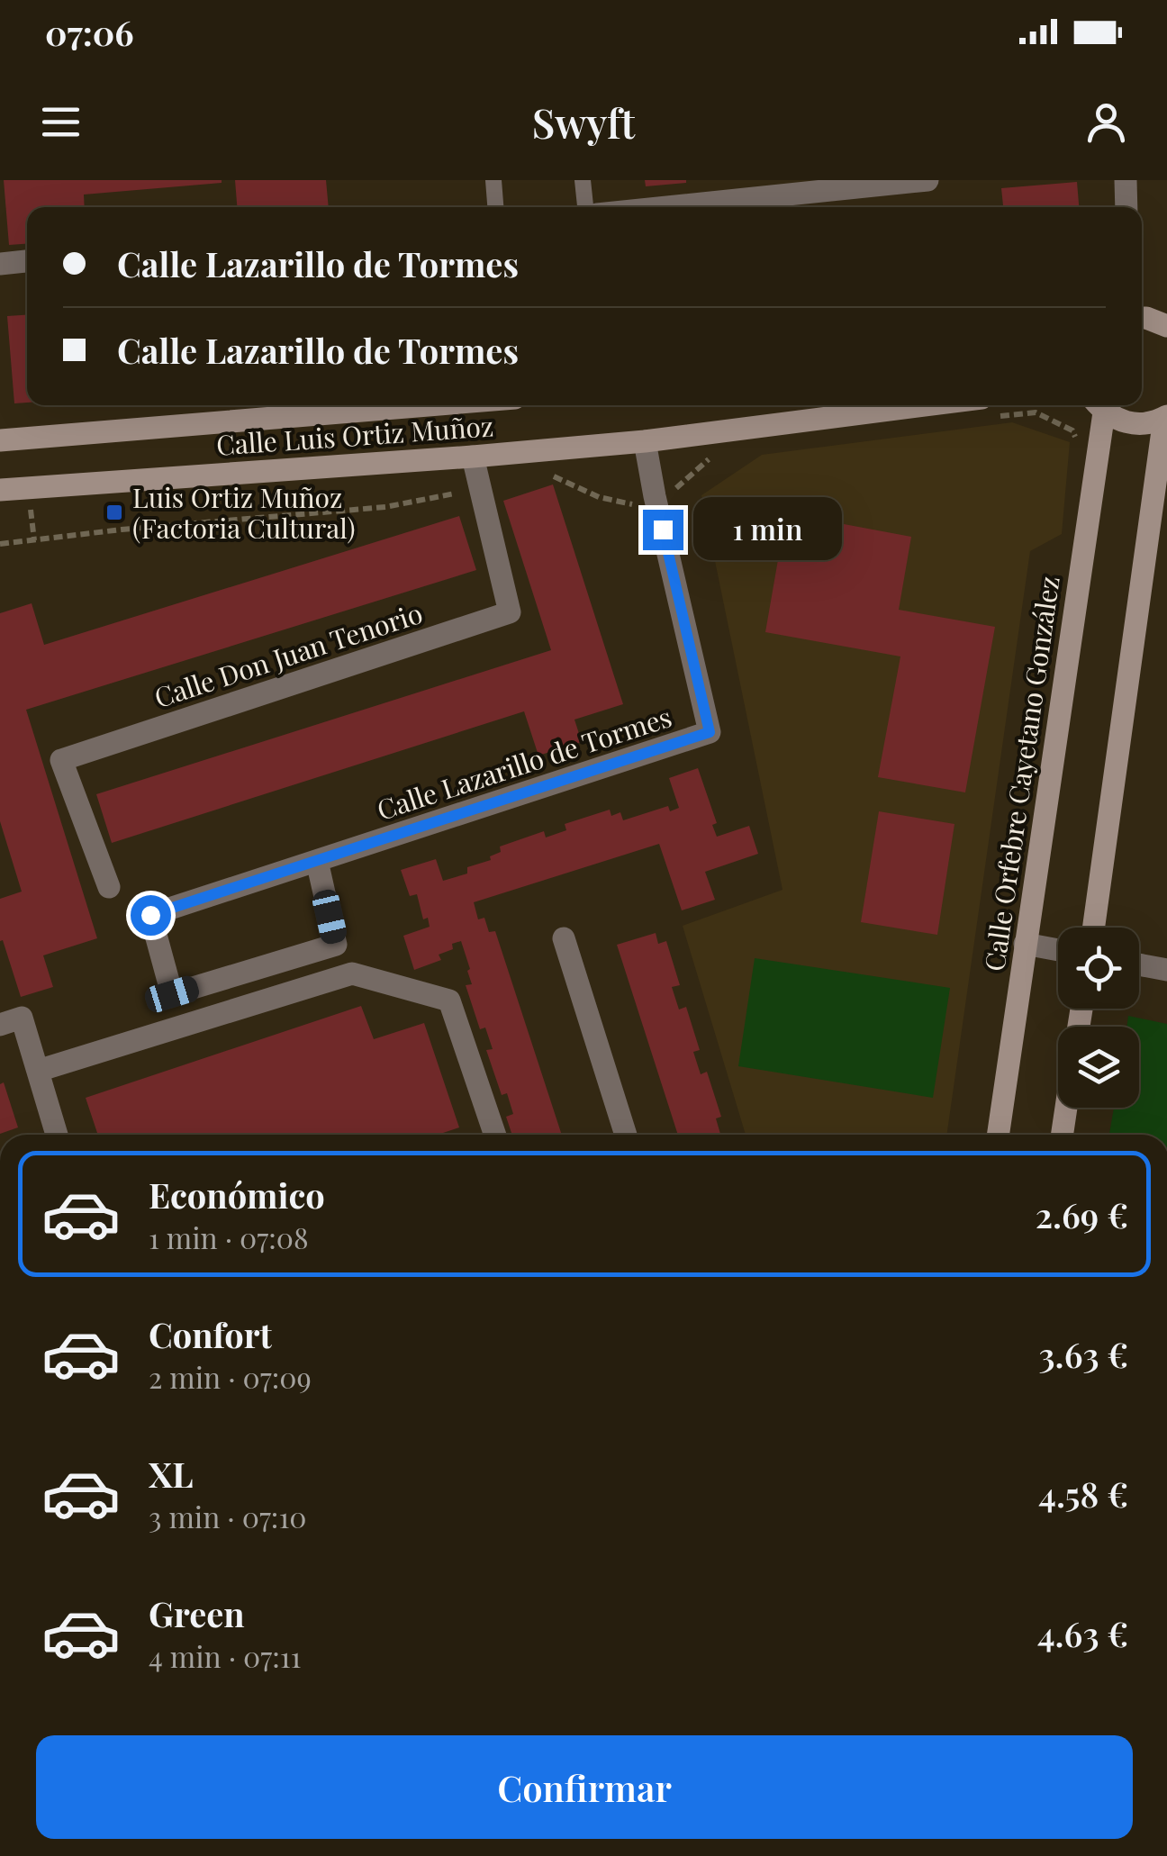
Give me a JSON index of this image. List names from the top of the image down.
{
  "streets": {
    "street": [
      "Calle Luis Ortiz Muñoz",
      "Calle Don Juan Tenorio",
      "Calle Lazarillo de Tormes",
      "Calle Orfebre Cayetano González"
    ]
  },
  "crossings": [
    ["Calle Luis Ortiz Muñoz", "Calle Don Juan Tenorio"],
    ["Calle Luis Ortiz Muñoz", "Calle Lazarillo de Tormes"]
  ],
  "places": {
    "transit": ["Luis Ortiz Muñoz (Factoria Cultural)"]
  },
  "page": {
    "status": "07:06",
    "header": "Swyft",
    "banner": ["Calle Lazarillo de Tormes", "Calle Lazarillo de Tormes"],
    "bubble": "1 min",
    "list": [
      {
        "name": "Económico",
        "note": "1 min · 07:08",
        "value": "2.69 €"
      },
      {
        "name": "Confort",
        "note": "2 min · 07:09",
        "value": "3.63 €"
      },
      {
        "name": "XL",
        "note": "3 min · 07:10",
        "value": "4.58 €"
      },
      {
        "name": "Green",
        "note": "4 min · 07:11",
        "value": "4.63 €"
      }
    ],
    "buttons": "Confirmar"
  }
}
